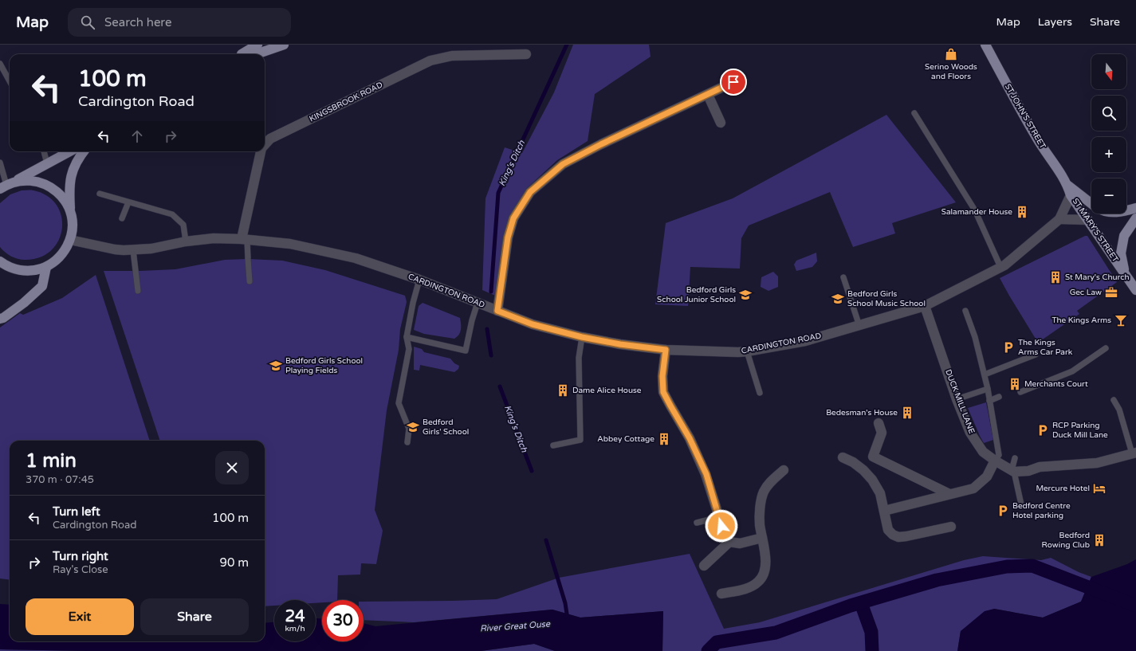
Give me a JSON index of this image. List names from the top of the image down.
{
  "streets": {
    "main road": ["ST JOHN'S STREET", "ST MARY'S STREET"],
    "street": ["KINGSBROOK ROAD", "CARDINGTON ROAD", "DUCK MILL LANE"]
  },
  "crossings": [
    ["KINGSBROOK ROAD", "CARDINGTON ROAD"],
    ["ST JOHN'S STREET", "ST MARY'S STREET"],
    ["ST JOHN'S STREET", "CARDINGTON ROAD"],
    ["ST MARY'S STREET", "CARDINGTON ROAD"],
    ["CARDINGTON ROAD", "DUCK MILL LANE"]
  ],
  "water": ["King's Ditch", "River Great Ouse"],
  "places": {
    "shop": ["Serino Woods and Floors"],
    "building": [
      "Salamander House",
      "St Mary's Church",
      "Merchants Court",
      "Dame Alice House",
      "Bedesman's House",
      "Abbey Cottage",
      "Bedford Rowing Club"
    ],
    "office": ["Gec Law"],
    "school or university": [
      "Bedford Girls School Junior School",
      "Bedford Girls School Music School",
      "Bedford Girls School Playing Fields",
      "Bedford Girls' School"
    ],
    "bar": ["The Kings Arms"],
    "parking": ["The Kings Arms Car Park", "RCP Parking Duck Mill Lane", "Bedford Centre Hotel parking"],
    "hotel": ["Mercure Hotel"]
  },
  "north": "bottom",
  "page": {
    "header": "Map",
    "search": "Search here",
    "nav": ["Map", "Layers", "Share"],
    "map_buttons": ["+", "−"],
    "turn": ["100 m", "Cardington Road"],
    "heading": ["1 min", "370 m · 07:45"],
    "list": [
      {
        "name": "Turn left",
        "note": "Cardington Road",
        "value": "100 m"
      },
      {
        "name": "Turn right",
        "note": "Ray's Close",
        "value": "90 m"
      }
    ],
    "buttons": ["Exit", "Share"],
    "speed": "24 km/h",
    "limit": "30"
  }
}
